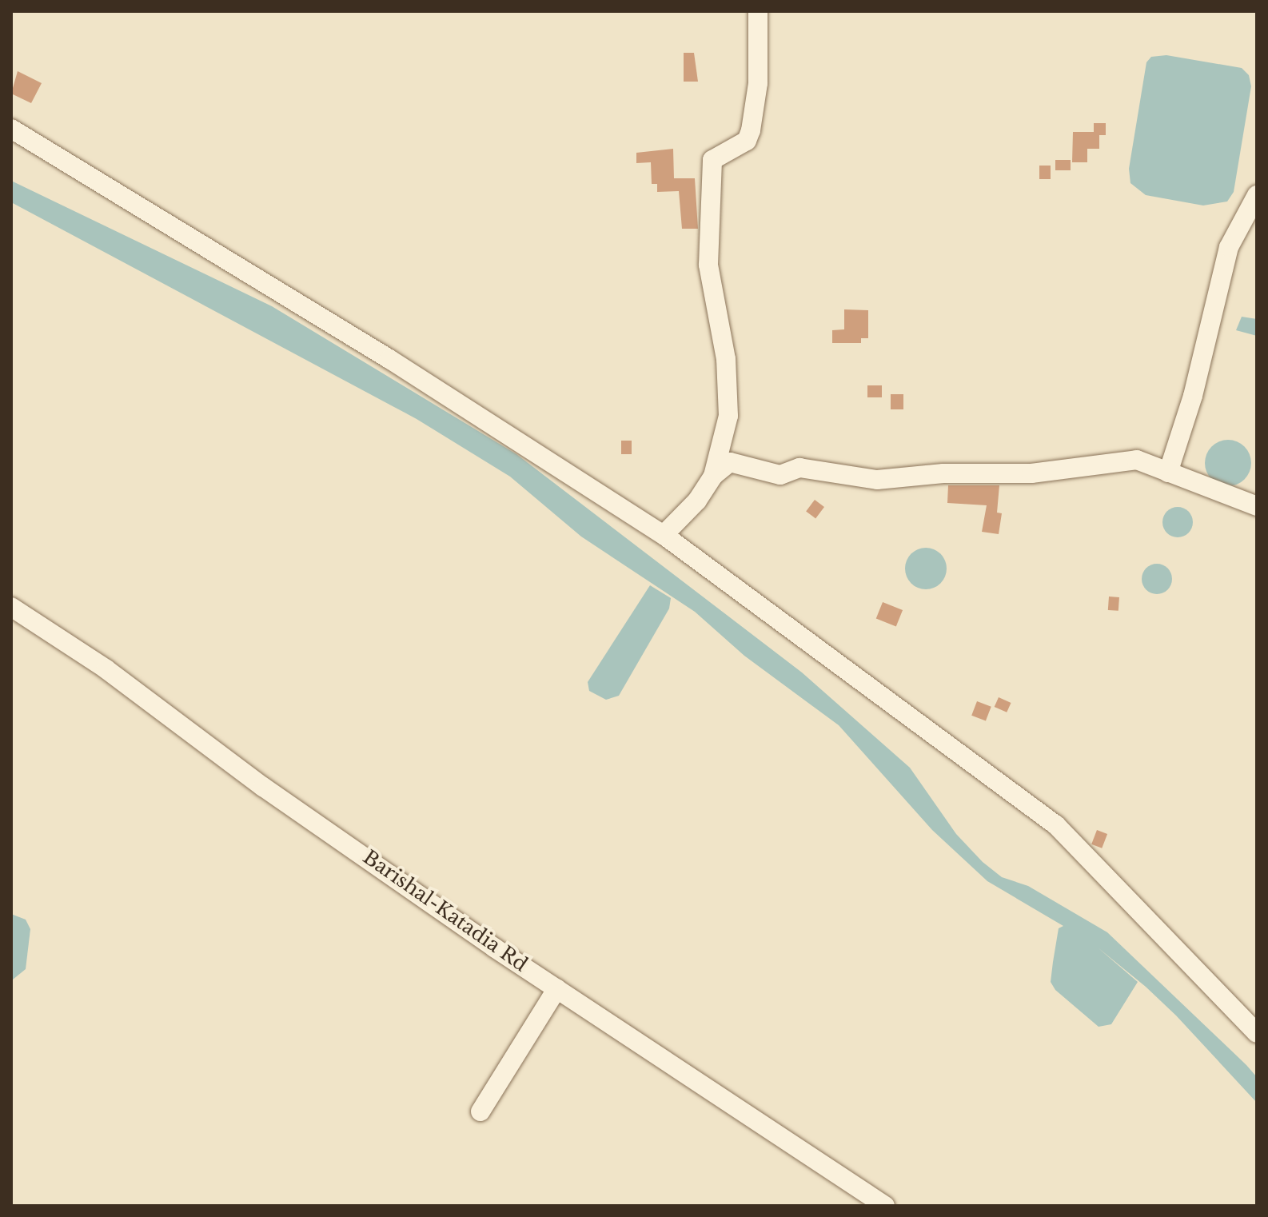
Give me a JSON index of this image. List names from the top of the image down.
{
  "streets": {
    "street": ["Barishal-Katadia Rd"]
  }
}
